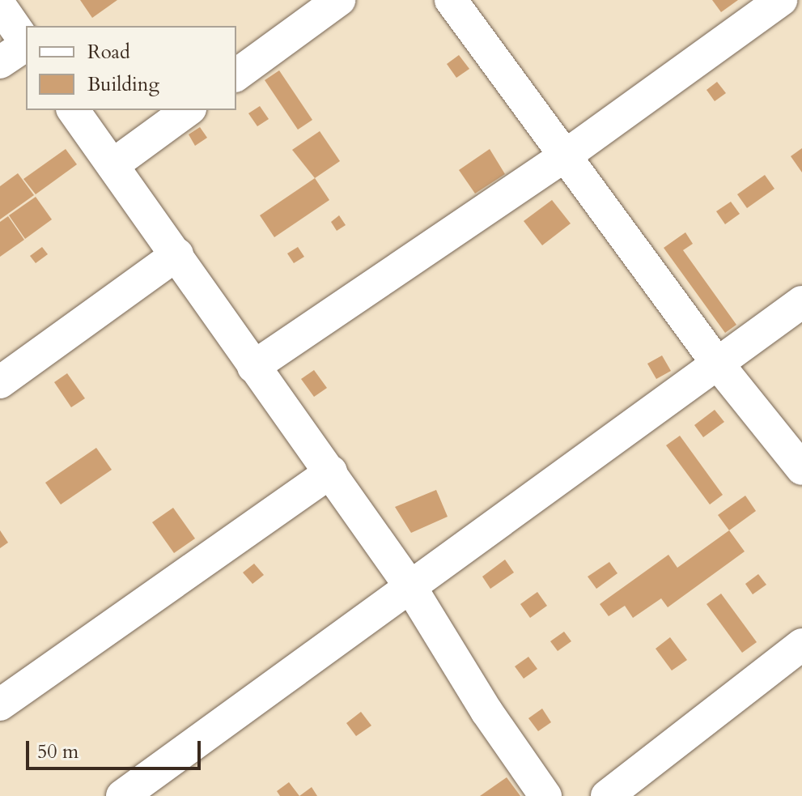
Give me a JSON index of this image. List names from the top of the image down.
{
  "legend": ["Road", "Building"],
  "scale_bar": "50 m"
}
